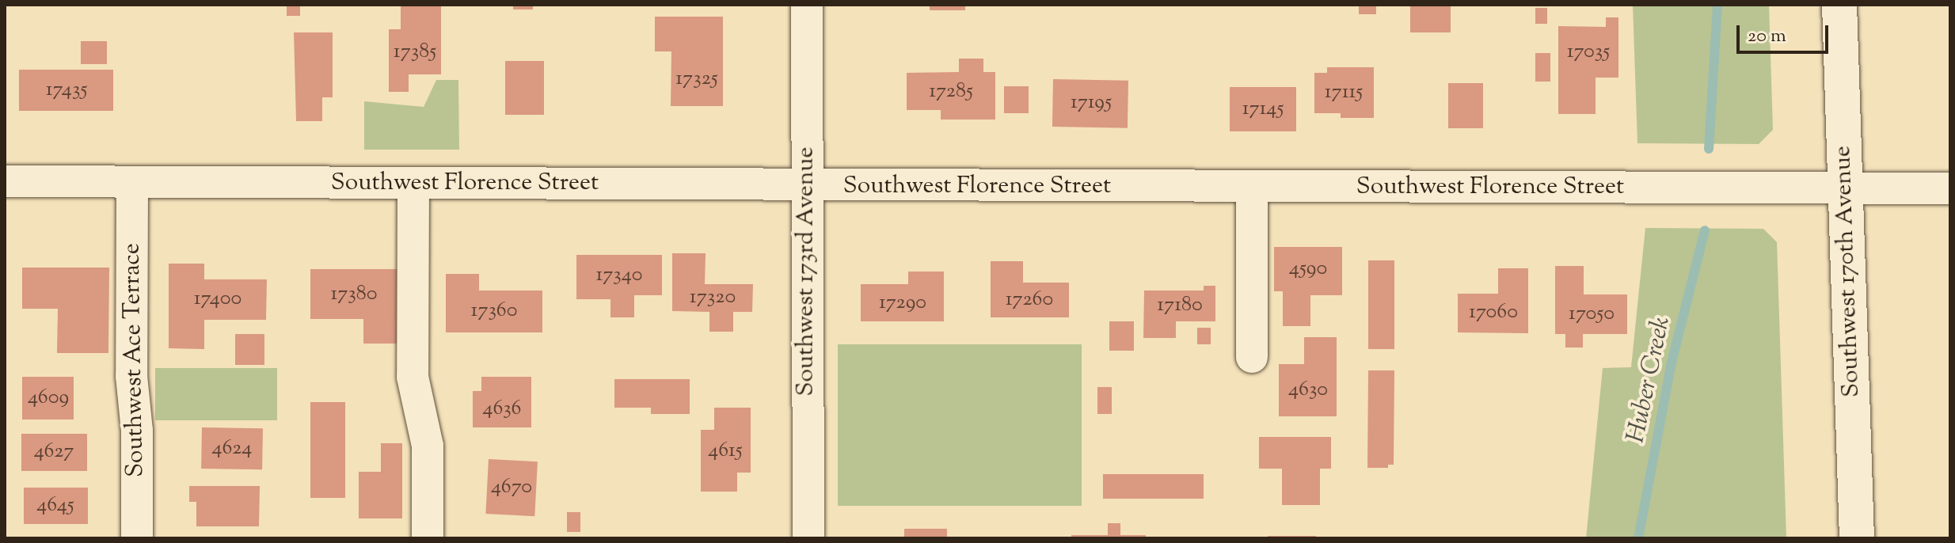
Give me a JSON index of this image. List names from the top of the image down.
{
  "streets": {
    "main road": ["Southwest 170th Avenue"],
    "street": ["Southwest Florence Street", "Southwest 173rd Avenue", "Southwest Ace Terrace"]
  },
  "crossings": [
    ["Southwest Florence Street", "Southwest 173rd Avenue"],
    ["Southwest Florence Street", "Southwest 170th Avenue"],
    ["Southwest Florence Street", "Southwest Ace Terrace"]
  ],
  "water": ["Huber Creek"],
  "house_numbers": [
    "17385",
    "17035",
    "17325",
    "17435",
    "17285",
    "17115",
    "17195",
    "17145",
    "4590",
    "17340",
    "17380",
    "17320",
    "17400",
    "17260",
    "17290",
    "17180",
    "17360",
    "17060",
    "17050",
    "4630",
    "4609",
    "4636",
    "4624",
    "4615",
    "4627",
    "4670",
    "4645"
  ],
  "scale_bar": "20 m"
}
